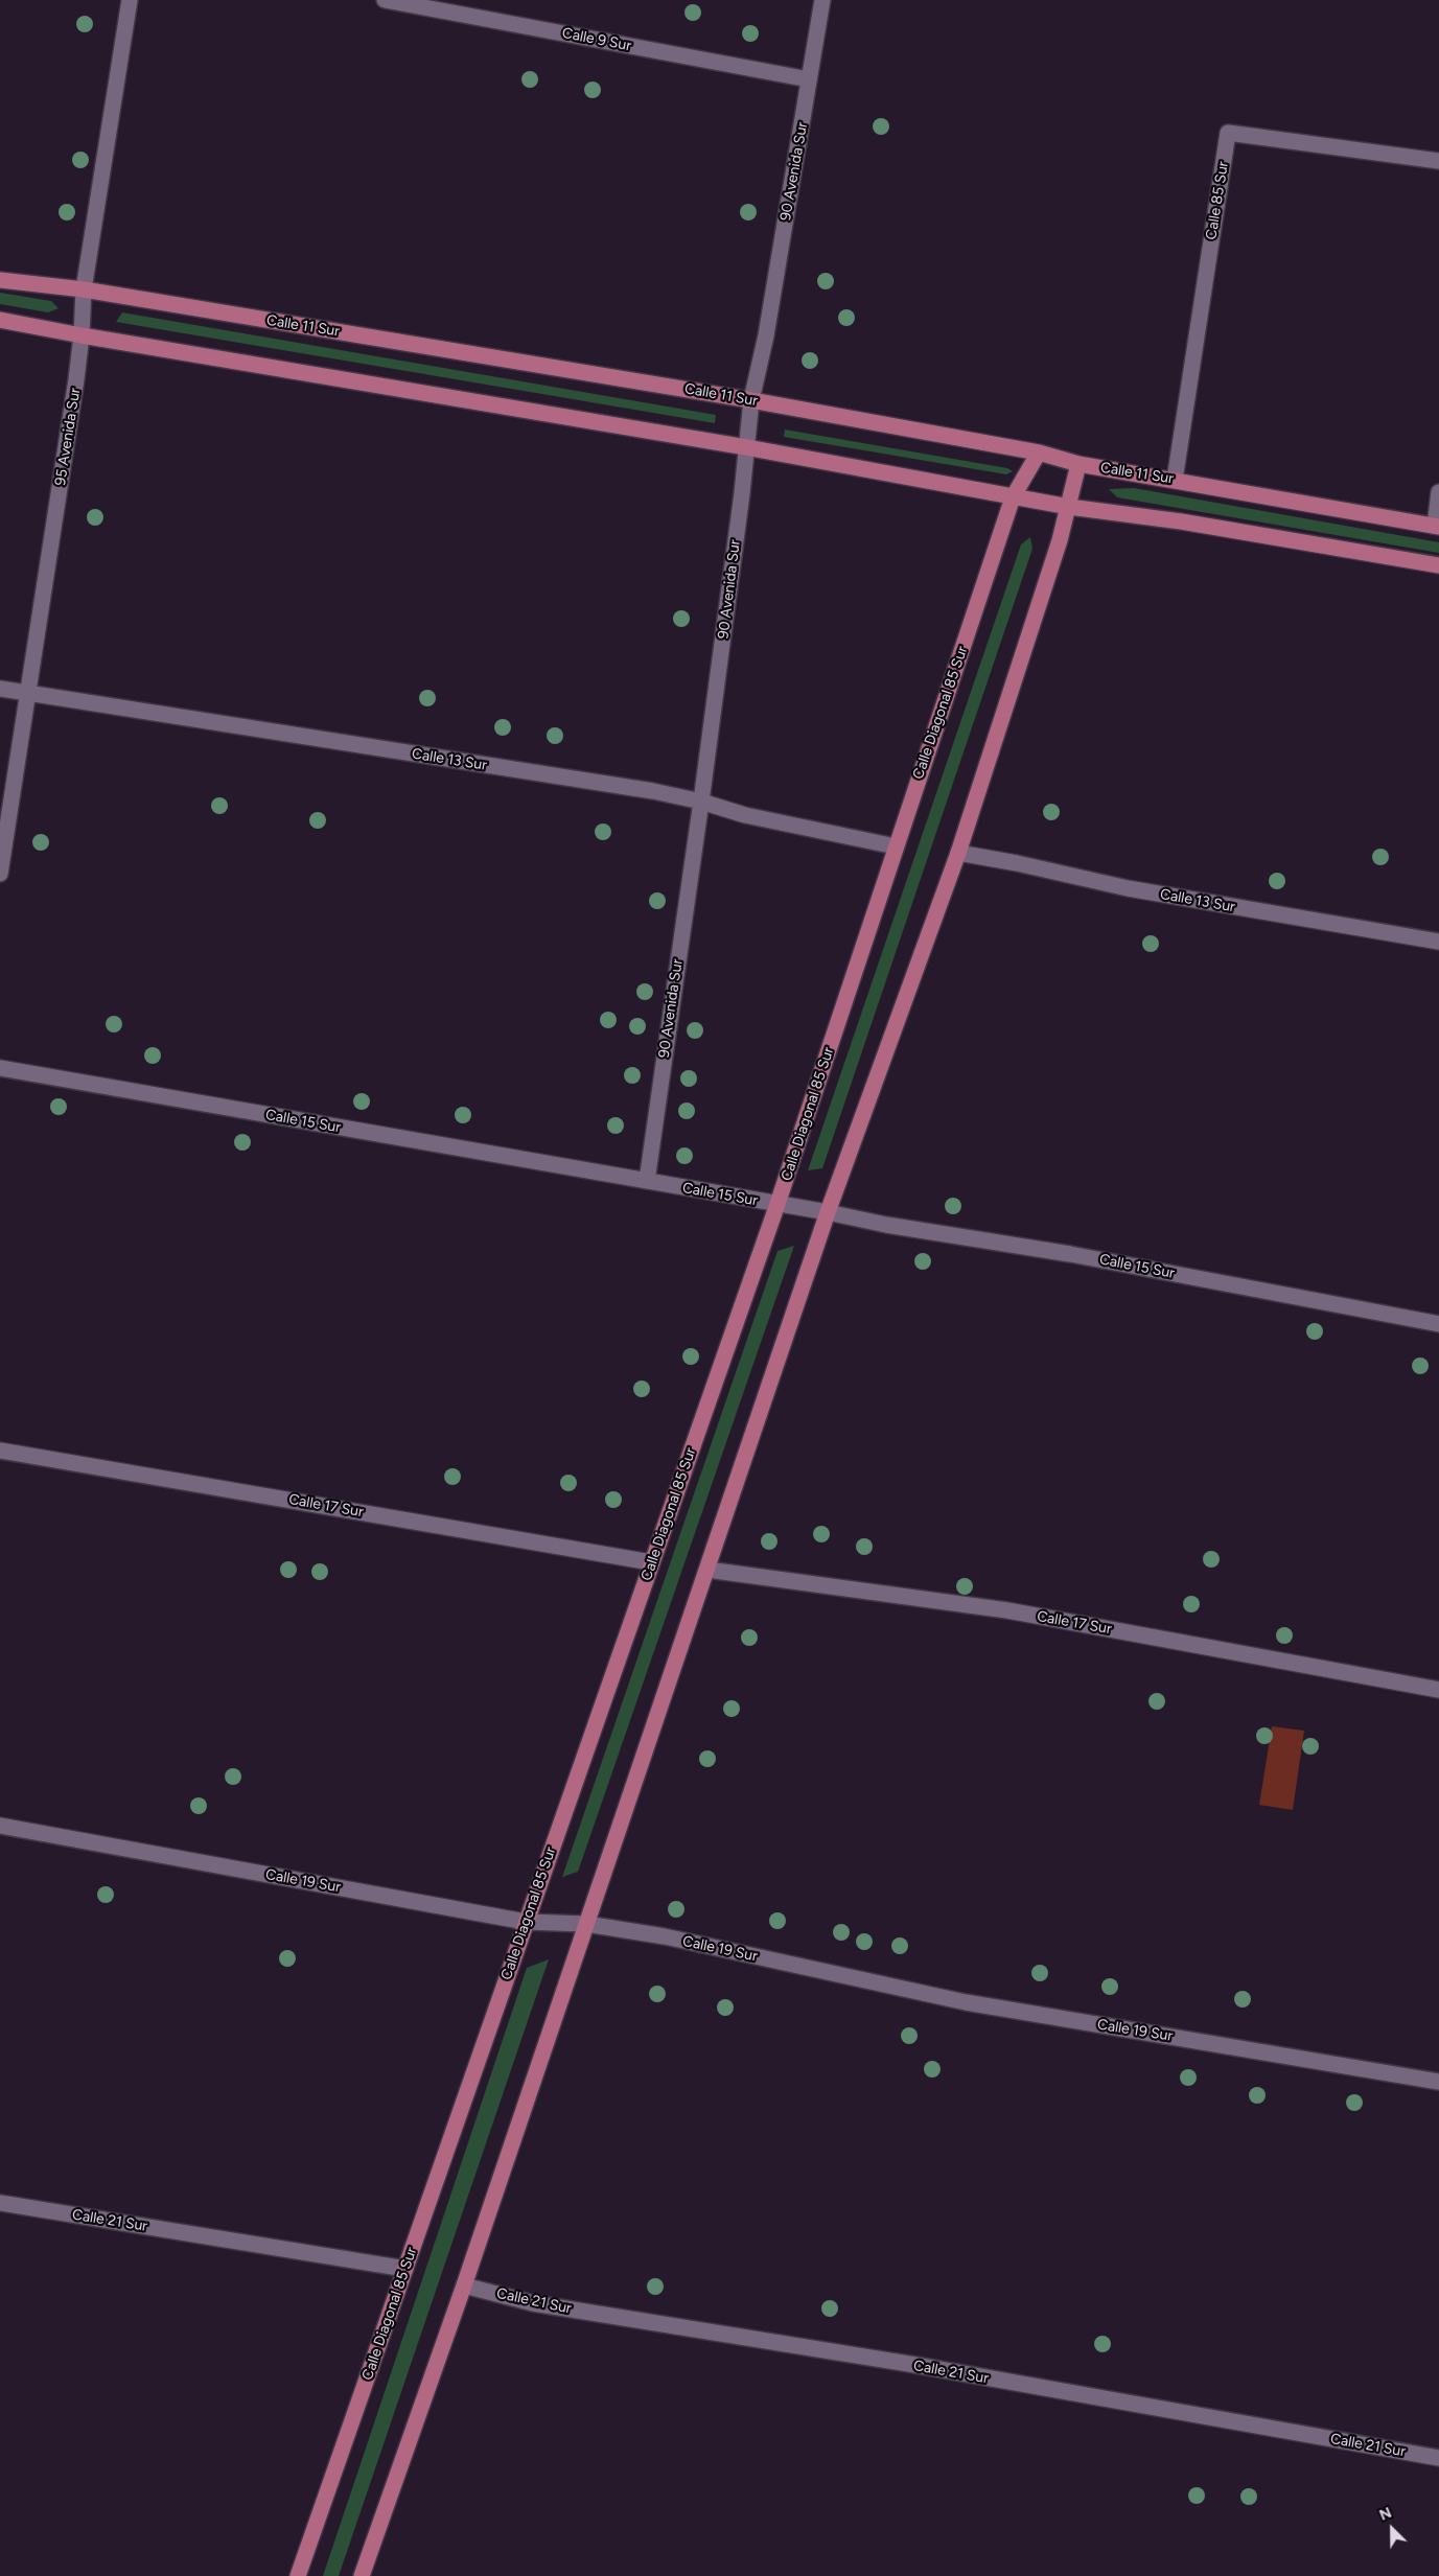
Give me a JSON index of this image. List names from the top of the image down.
{
  "streets": {
    "main road": ["Calle 11 Sur", "Calle Diagonal 85 Sur"],
    "street": [
      "Calle 9 Sur",
      "90 Avenida Sur",
      "Calle 85 Sur",
      "95 Avenida Sur",
      "Calle 13 Sur",
      "Calle 15 Sur",
      "Calle 17 Sur",
      "Calle 19 Sur",
      "Calle 21 Sur"
    ]
  },
  "crossings": [
    ["Calle 9 Sur", "90 Avenida Sur"],
    ["90 Avenida Sur", "Calle 11 Sur"],
    ["90 Avenida Sur", "Calle 13 Sur"],
    ["90 Avenida Sur", "Calle 15 Sur"],
    ["Calle 85 Sur", "Calle 11 Sur"],
    ["Calle 11 Sur", "95 Avenida Sur"],
    ["Calle 11 Sur", "Calle Diagonal 85 Sur"],
    ["95 Avenida Sur", "Calle 13 Sur"],
    ["Calle Diagonal 85 Sur", "Calle 13 Sur"],
    ["Calle Diagonal 85 Sur", "Calle 15 Sur"],
    ["Calle Diagonal 85 Sur", "Calle 17 Sur"],
    ["Calle Diagonal 85 Sur", "Calle 19 Sur"],
    ["Calle Diagonal 85 Sur", "Calle 21 Sur"]
  ],
  "north": "top left"
}
